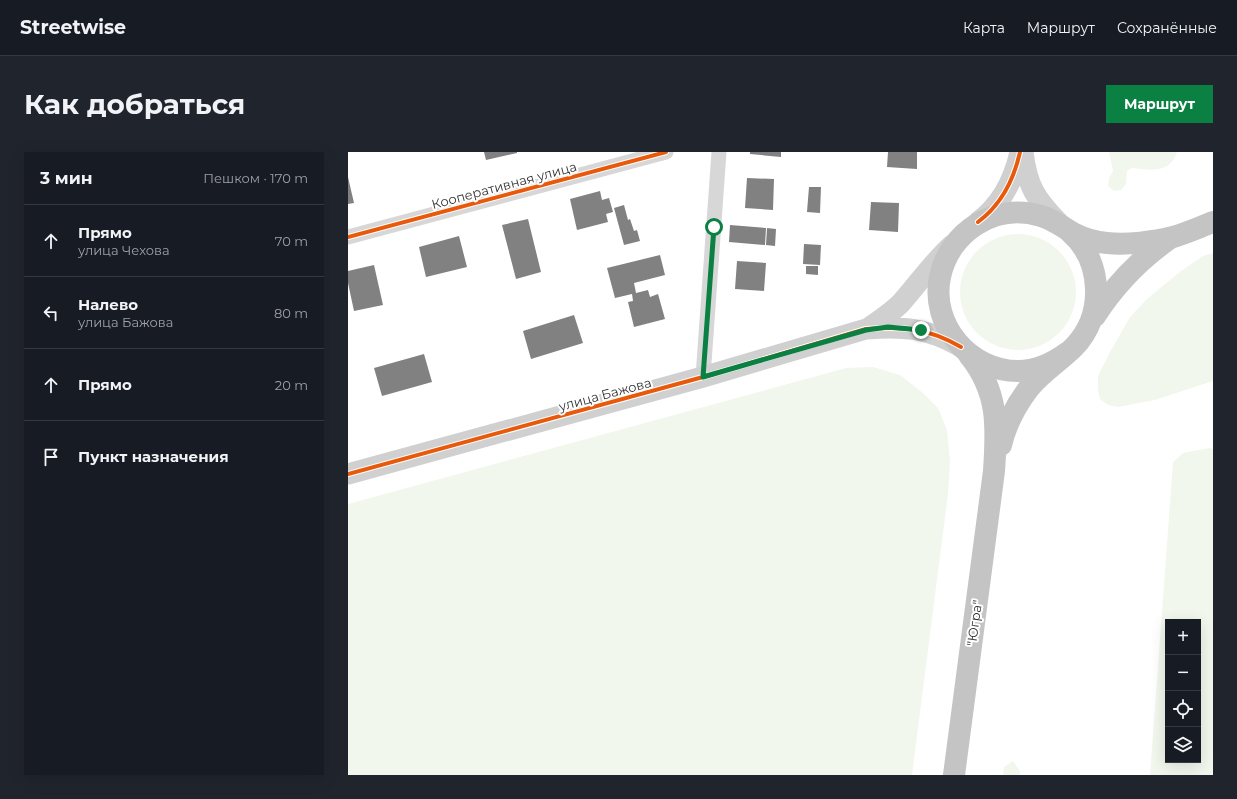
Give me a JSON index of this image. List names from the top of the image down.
{
  "streets": {
    "highway": ["\"Югра\""],
    "street": ["Кооперативная улица", "улица Бажова"]
  },
  "page": {
    "header": "Streetwise",
    "nav": ["Карта", "Маршрут", "Сохранённые"],
    "buttons": "Маршрут",
    "title": "Как добраться",
    "heading": ["3 мин", "Пешком · 170 m"],
    "list": [
      ["Прямо", "улица Чехова", "70 m"],
      ["Налево", "улица Бажова", "80 m"],
      ["Прямо", "20 m"],
      "Пункт назначения"
    ],
    "map_buttons": ["+", "−"]
  }
}
